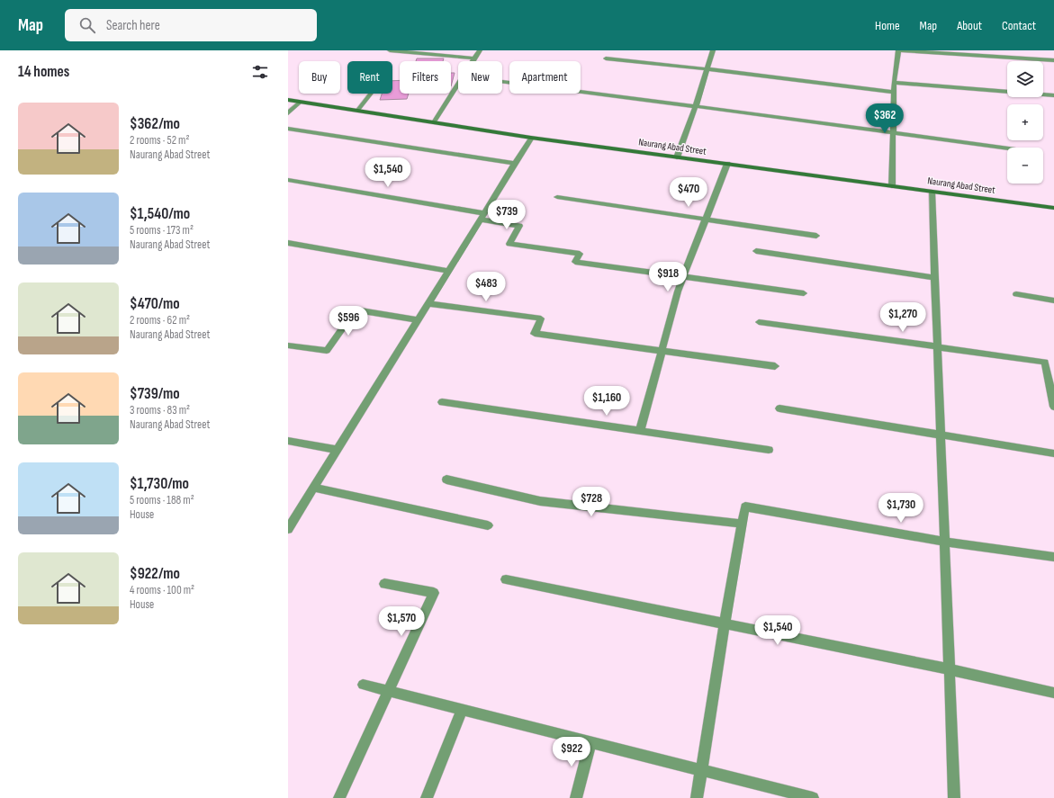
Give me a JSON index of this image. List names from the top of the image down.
{
  "streets": {
    "street": ["Naurang Abad Street"]
  },
  "page": {
    "header": "Map",
    "search": "Search here",
    "nav": [
      "Home",
      "Map",
      "About",
      "Contact"
    ],
    "heading": "14 homes",
    "map_buttons": ["+", "−"],
    "chip": [
      "Buy",
      "Rent",
      "Filters",
      "New",
      "Apartment"
    ],
    "list": [
      {
        "name": "$362/mo",
        "note": "2 rooms · 52 m² · Naurang Abad Street"
      },
      {
        "name": "$1,540/mo",
        "note": "5 rooms · 173 m² · Naurang Abad Street"
      },
      {
        "name": "$470/mo",
        "note": "2 rooms · 62 m² · Naurang Abad Street"
      },
      {
        "name": "$739/mo",
        "note": "3 rooms · 83 m² · Naurang Abad Street"
      },
      {
        "name": "$1,730/mo",
        "note": "5 rooms · 188 m² · House"
      },
      {
        "name": "$922/mo",
        "note": "4 rooms · 100 m² · House"
      }
    ],
    "price": [
      "$362",
      "$1,540",
      "$470",
      "$739",
      "$918",
      "$483",
      "$1,270",
      "$596",
      "$1,160",
      "$728",
      "$1,730",
      "$1,570",
      "$1,540",
      "$922"
    ]
  }
}
